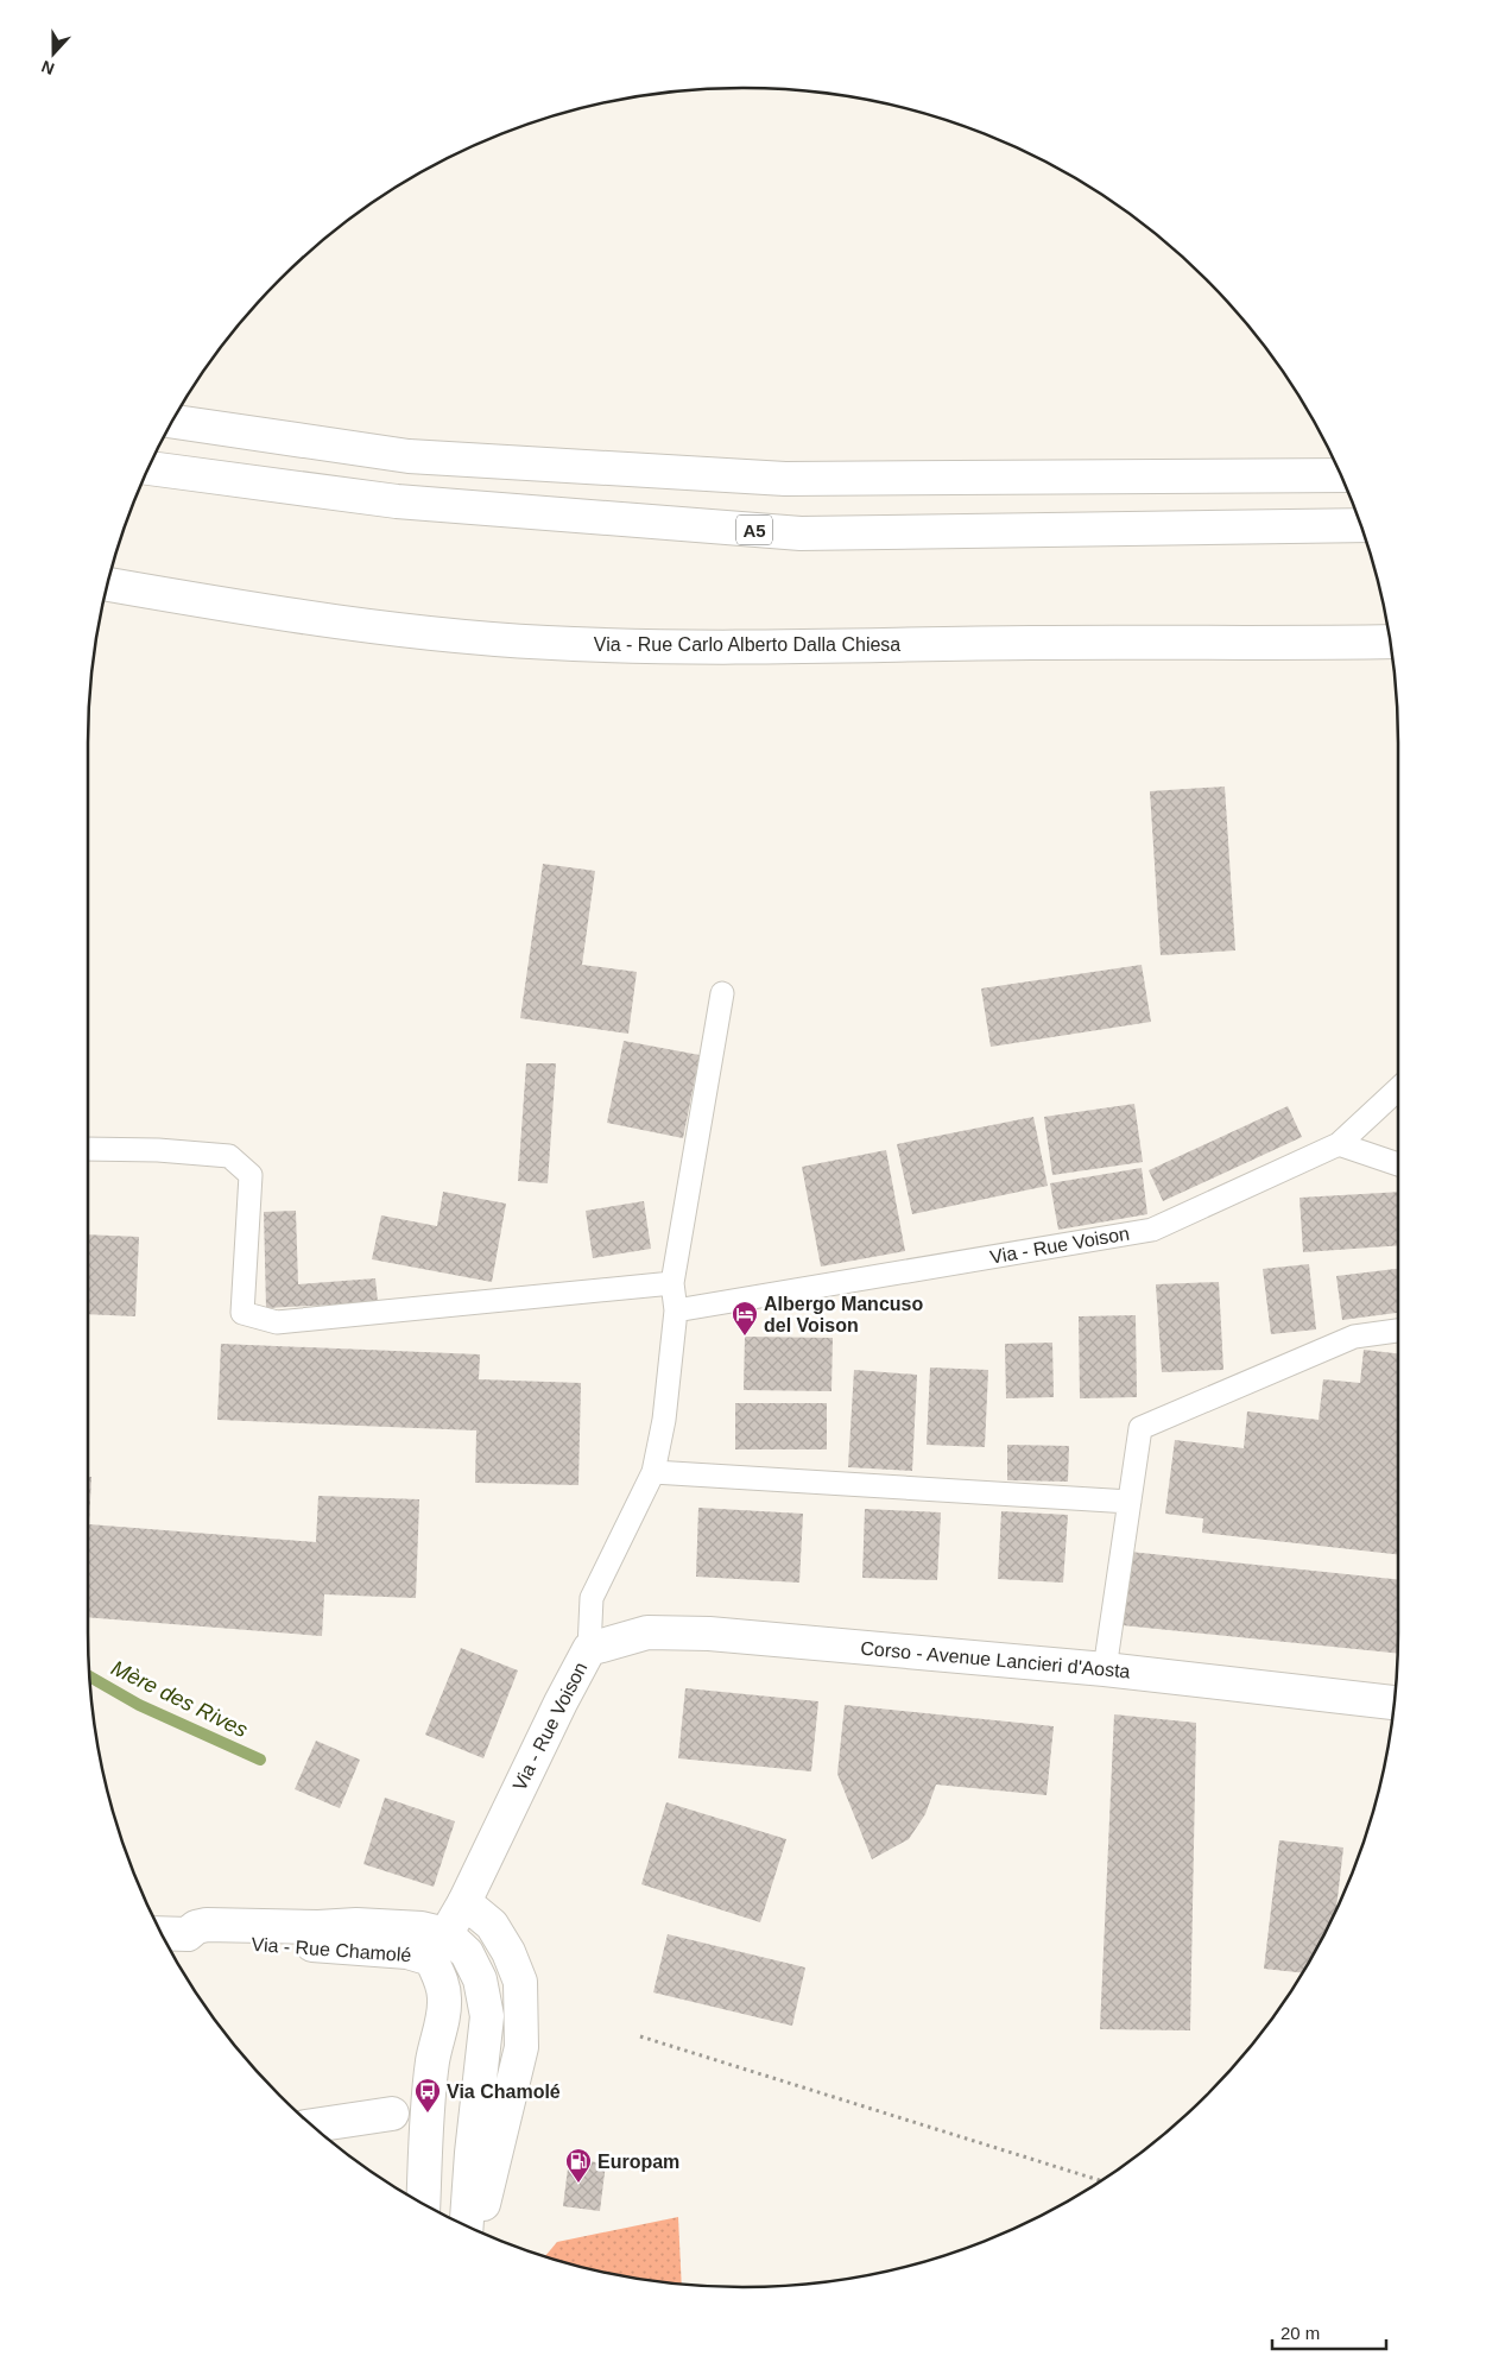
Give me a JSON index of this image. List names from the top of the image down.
{
  "streets": {
    "main road": [
      "A5",
      "Via - Rue Carlo Alberto Dalla Chiesa",
      "Via - Rue Voison",
      "Corso - Avenue Lancieri d'Aosta",
      "Via - Rue Chamolé"
    ]
  },
  "crossings": [
    ["Via - Rue Voison", "Corso - Avenue Lancieri d'Aosta"],
    ["Via - Rue Voison", "Via - Rue Chamolé"]
  ],
  "water": ["Mère des Rives"],
  "places": {
    "hotel": ["Albergo Mancuso del Voison"],
    "bus stop": ["Via Chamolé"],
    "fuel station": ["Europam"]
  },
  "scale_bar": "20 m",
  "north": "bottom"
}
